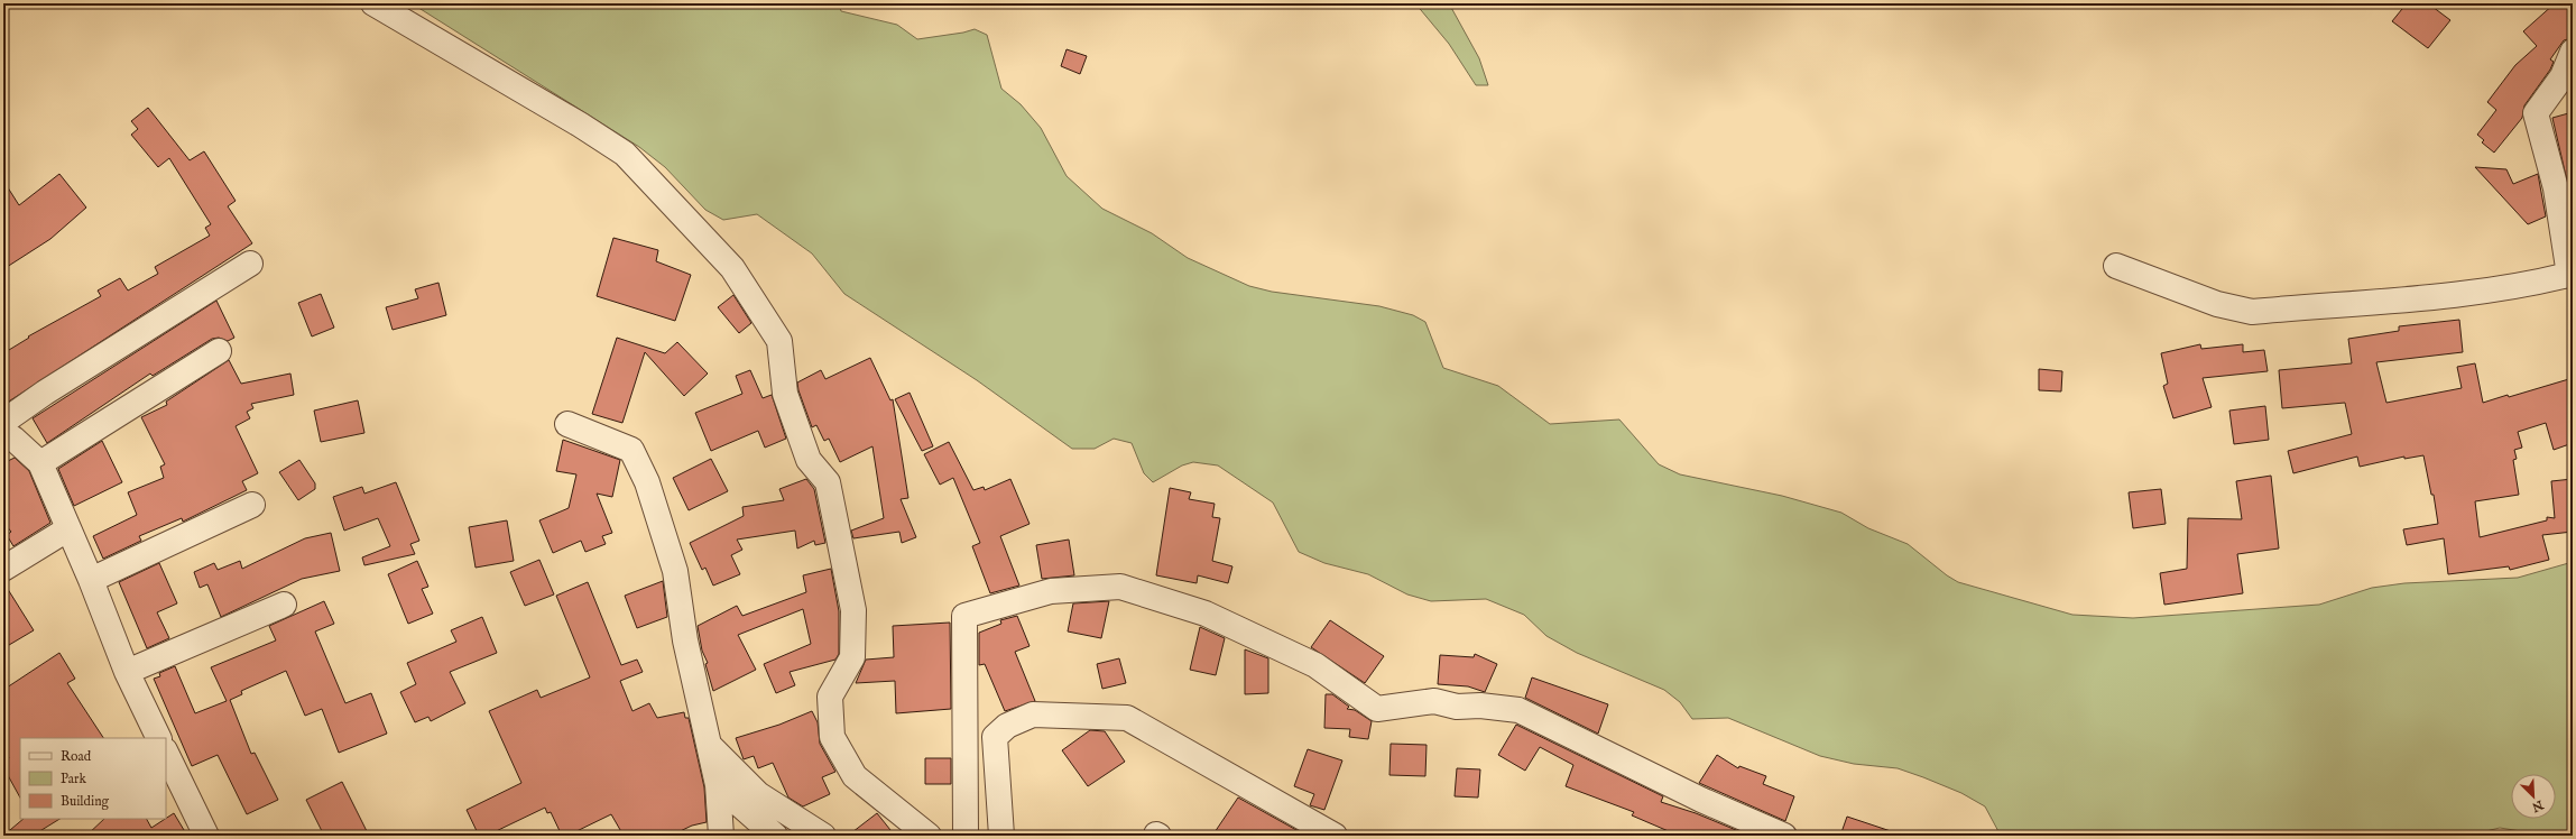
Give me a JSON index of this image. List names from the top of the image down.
{
  "legend": ["Road", "Park", "Building"],
  "north": "bottom right"
}
